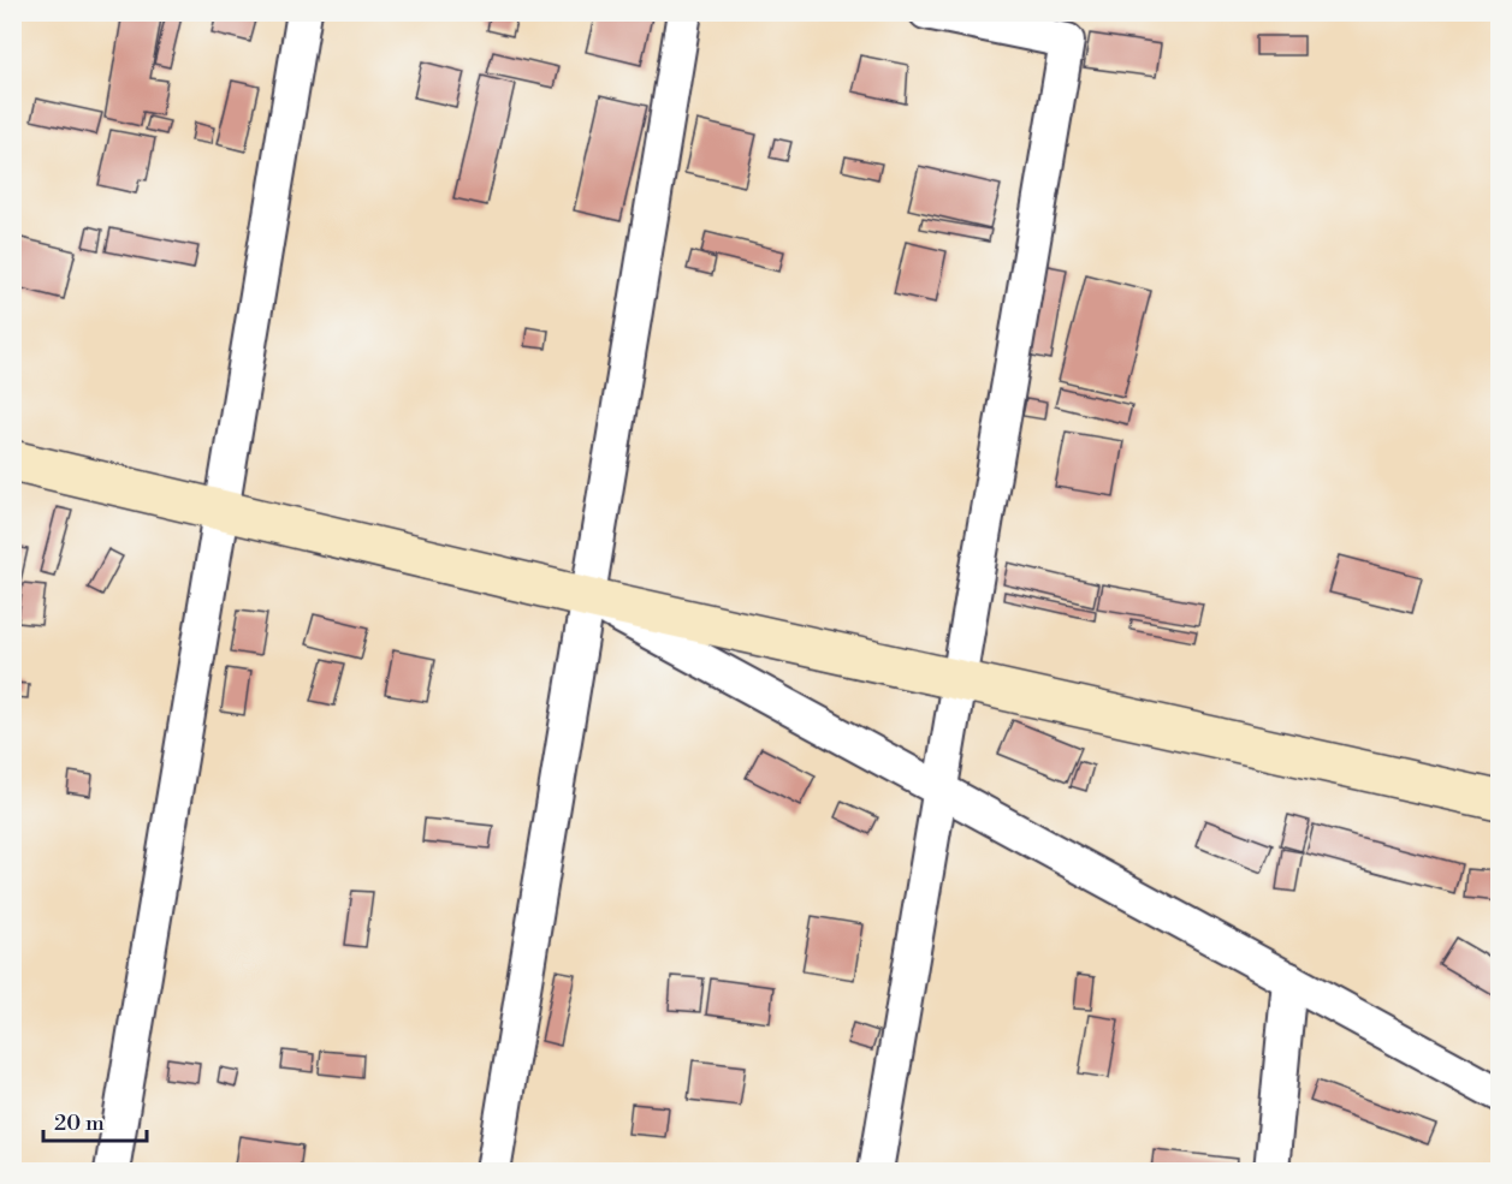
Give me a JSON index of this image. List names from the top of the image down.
{
  "scale_bar": "20 m"
}
